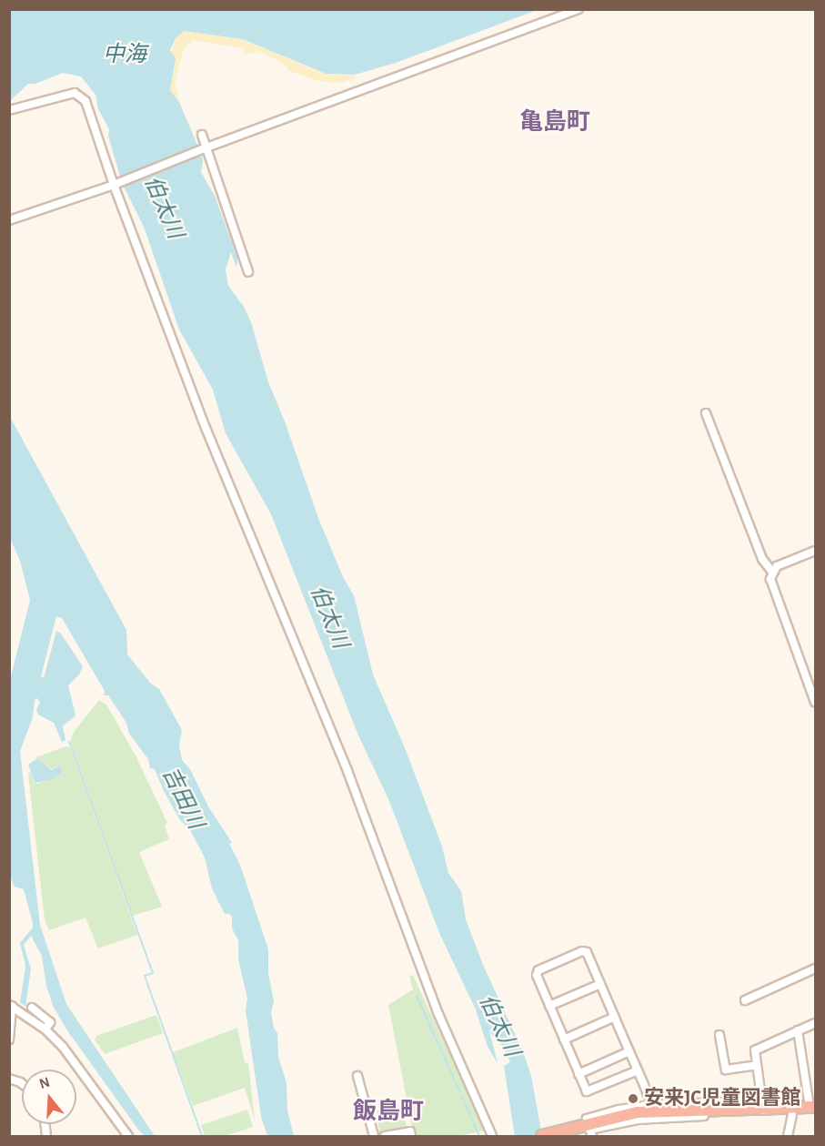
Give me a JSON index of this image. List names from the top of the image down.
{
  "districts": ["亀島町", "飯島町"],
  "water": ["中海", "伯太川", "吉田川"],
  "places": ["安来JC児童図書館"],
  "north": "top"
}
